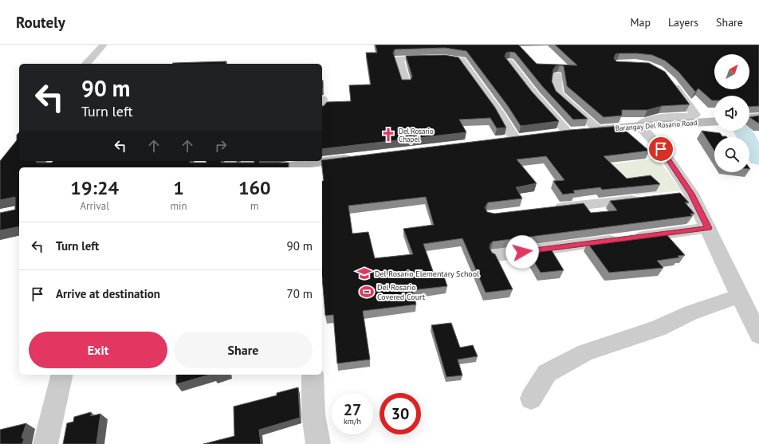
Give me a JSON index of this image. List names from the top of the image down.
{
  "streets": {
    "main road": ["Barangay Del Rosario Road"]
  },
  "places": {
    "church": ["Del Rosario Chapel"],
    "school or university": ["Del Rosario Elementary School"],
    "sports": ["Del Rosario Covered Court"]
  },
  "north": "top right",
  "page": {
    "header": "Routely",
    "nav": ["Map", "Layers", "Share"],
    "turn": ["90 m", "Turn left"],
    "eta": [
      "19:24",
      "Arrival",
      "1",
      "min",
      "160",
      "m"
    ],
    "list": [
      {
        "name": "Turn left",
        "value": "90 m"
      },
      {
        "name": "Arrive at destination",
        "value": "70 m"
      }
    ],
    "buttons": ["Exit", "Share"],
    "speed": "27 km/h",
    "limit": "30"
  }
}
